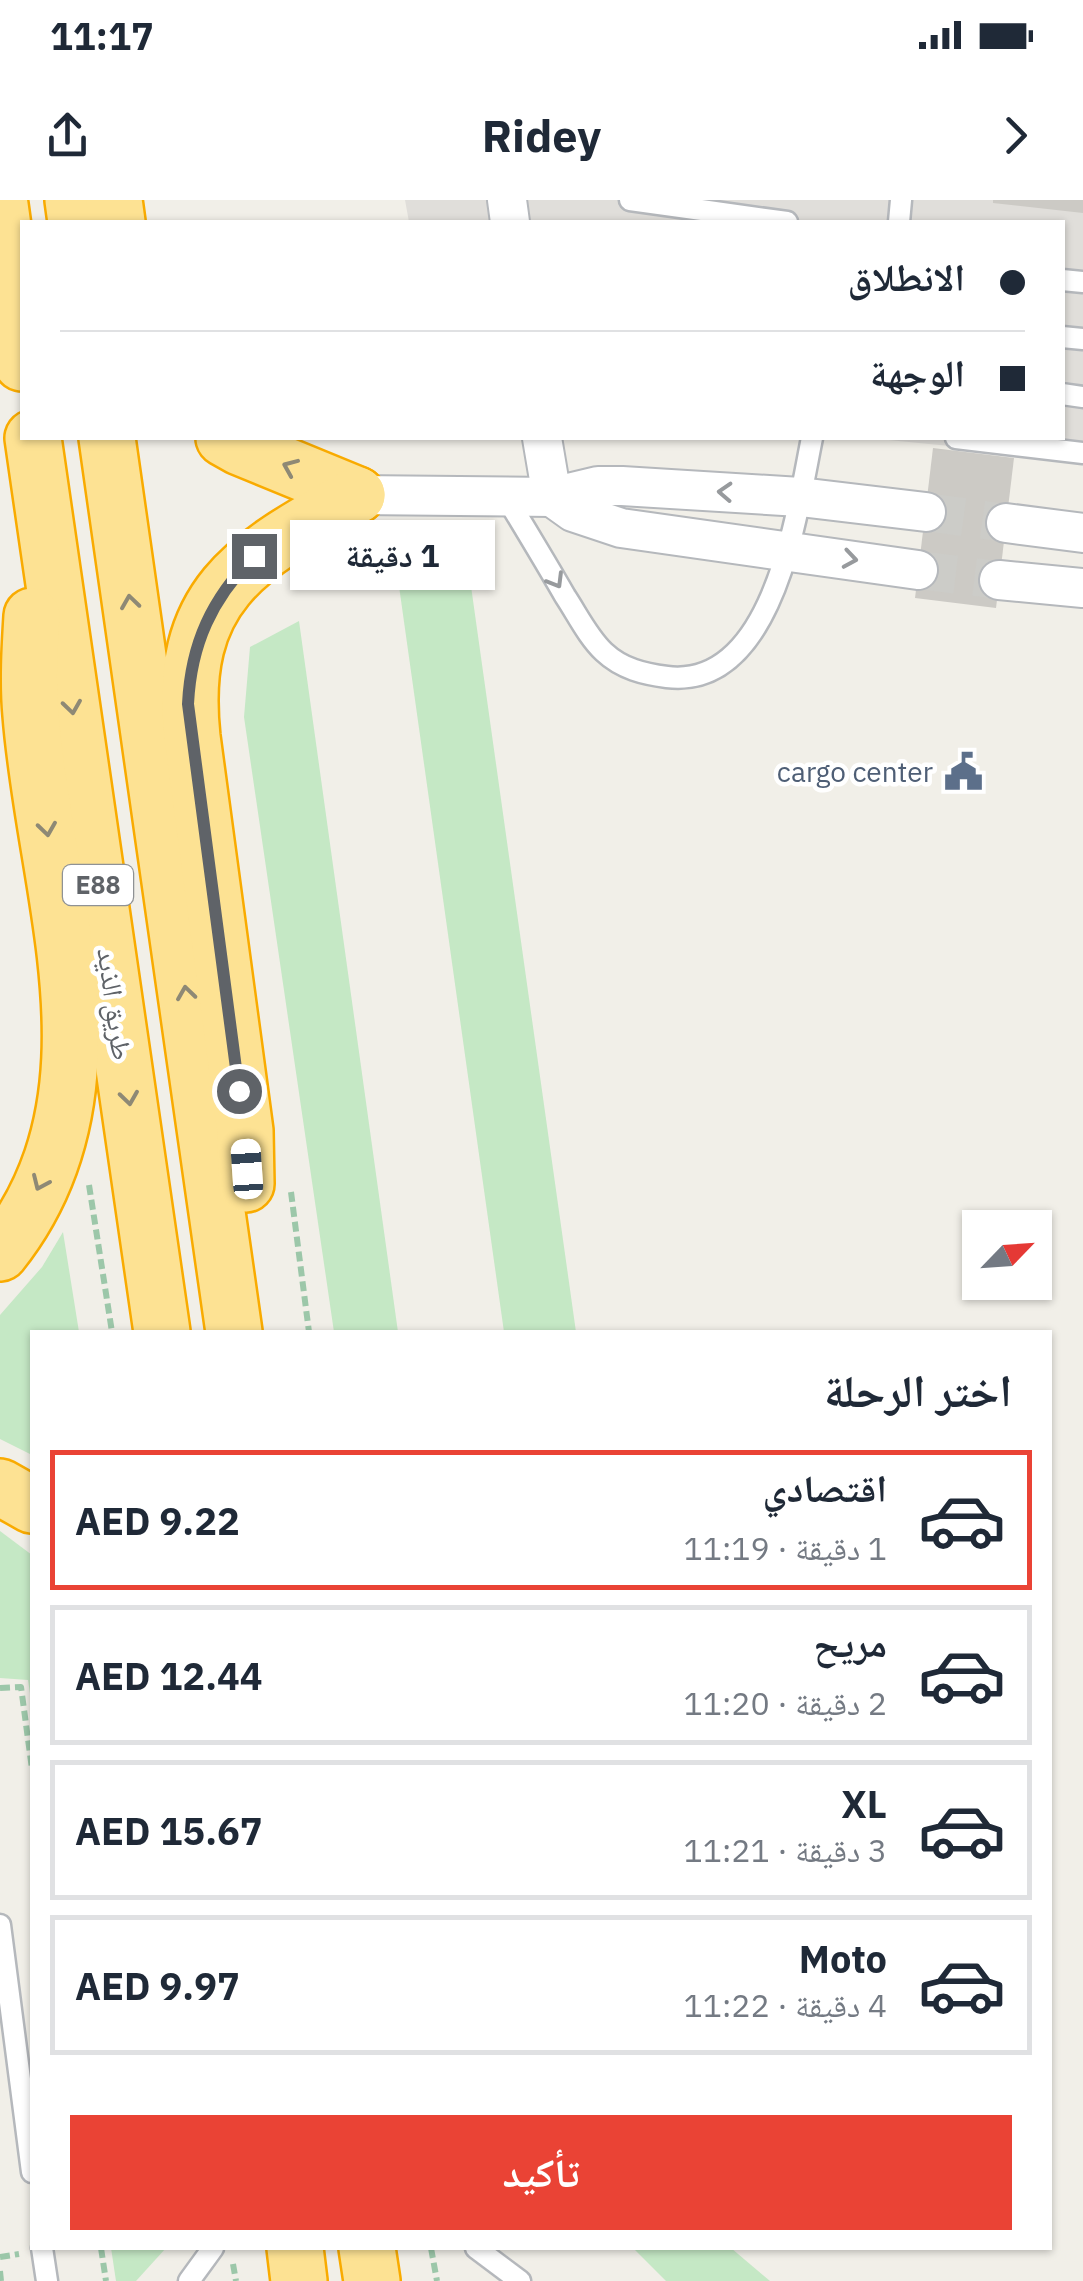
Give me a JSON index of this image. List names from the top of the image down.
{
  "streets": {
    "highway": ["E88", "طريق الذيد"]
  },
  "places": {
    "public building": ["cargo center"]
  },
  "north": "top right",
  "page": {
    "status": "11:17",
    "header": "Ridey",
    "banner": ["الانطلاق", "الوجهة"],
    "bubble": "1 دقيقة",
    "heading": "اختر الرحلة",
    "list": [
      {
        "name": "اقتصادي",
        "note": "1 دقيقة · 11:19",
        "value": "AED 9.22"
      },
      {
        "name": "مريح",
        "note": "2 دقيقة · 11:20",
        "value": "AED 12.44"
      },
      {
        "name": "XL",
        "note": "3 دقيقة · 11:21",
        "value": "AED 15.67"
      },
      {
        "name": "Moto",
        "note": "4 دقيقة · 11:22",
        "value": "AED 9.97"
      }
    ],
    "buttons": "تأكيد"
  }
}
